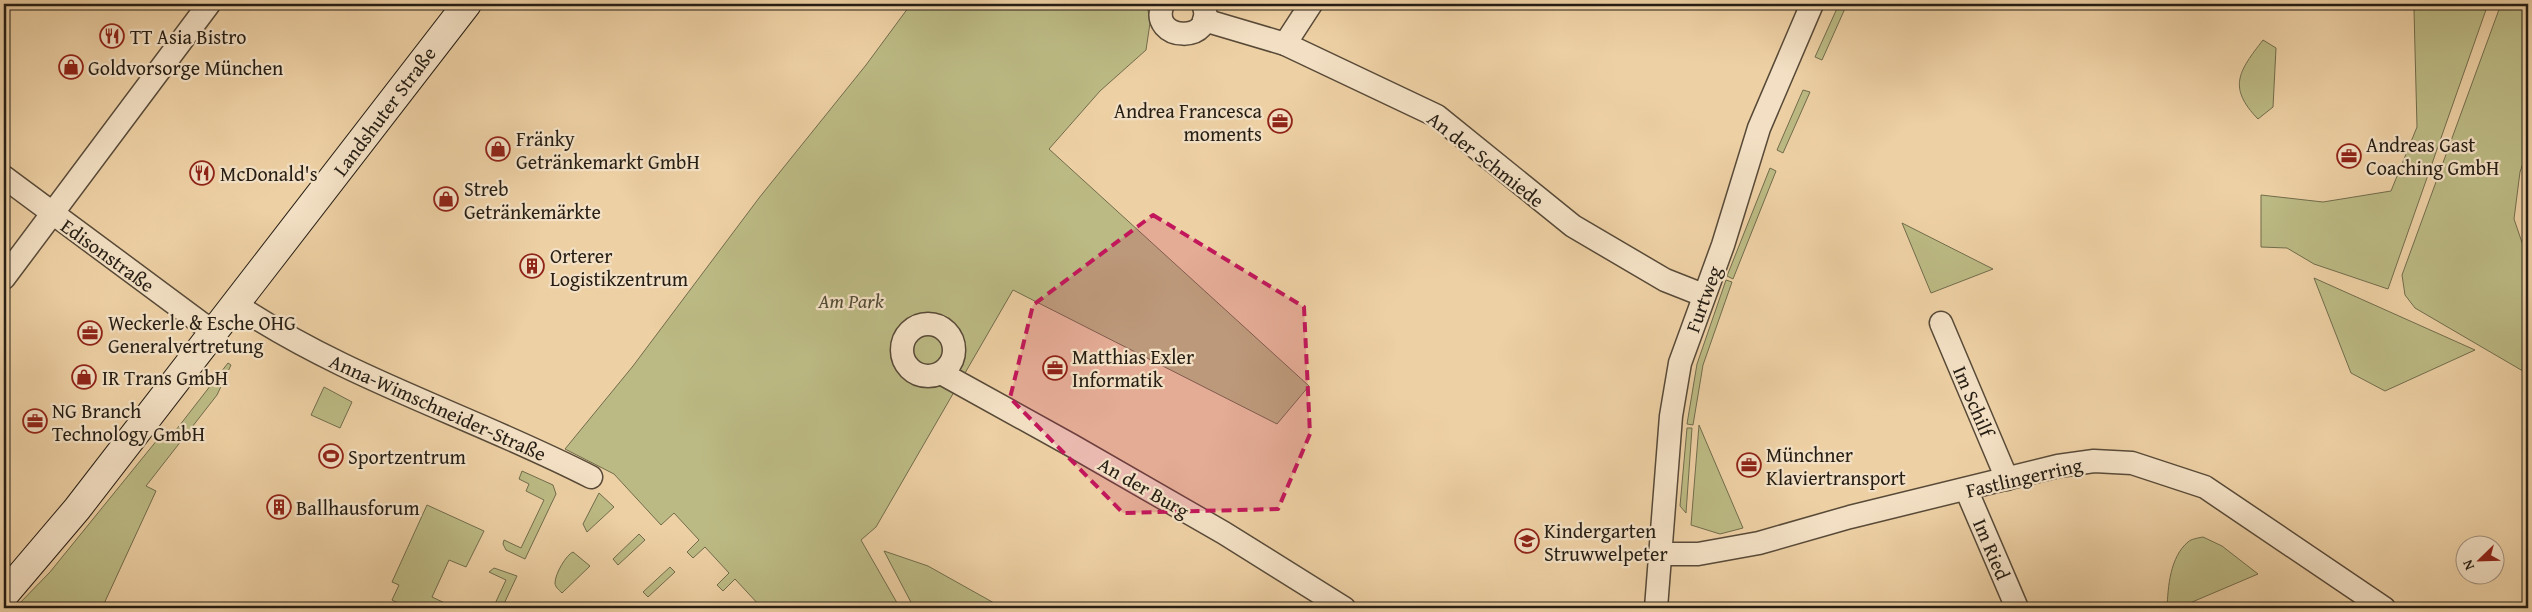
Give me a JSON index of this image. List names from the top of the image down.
{
  "streets": {
    "main road": ["Landshuter Straße"],
    "street": [
      "An der Schmiede",
      "Edisonstraße",
      "Furtweg",
      "Im Schilf",
      "Anna-Wimschneider-Straße",
      "Fastlingerring",
      "An der Burg",
      "Im Ried"
    ]
  },
  "crossings": [
    ["Landshuter Straße", "Edisonstraße"],
    ["Landshuter Straße", "Anna-Wimschneider-Straße"],
    ["An der Schmiede", "Furtweg"],
    ["Furtweg", "Fastlingerring"],
    ["Im Schilf", "Fastlingerring"],
    ["Fastlingerring", "Im Ried"]
  ],
  "parks": ["Am Park"],
  "places": {
    "restaurant": ["TT Asia Bistro", "McDonald's"],
    "shop": [
      "Goldvorsorge München",
      "Fränky Getränkemarkt GmbH",
      "Streb Getränkemärkte",
      "IR Trans GmbH"
    ],
    "office": [
      "Andrea Francesca moments",
      "Andreas Gast Coaching GmbH",
      "Weckerle & Esche OHG Generalvertretung",
      "Matthias Exler Informatik",
      "NG Branch Technology GmbH",
      "Münchner Klaviertransport"
    ],
    "building": ["Orterer Logistikzentrum", "Ballhausforum"],
    "sports": ["Sportzentrum"],
    "school or university": ["Kindergarten Struwwelpeter"]
  },
  "north": "bottom left"
}
